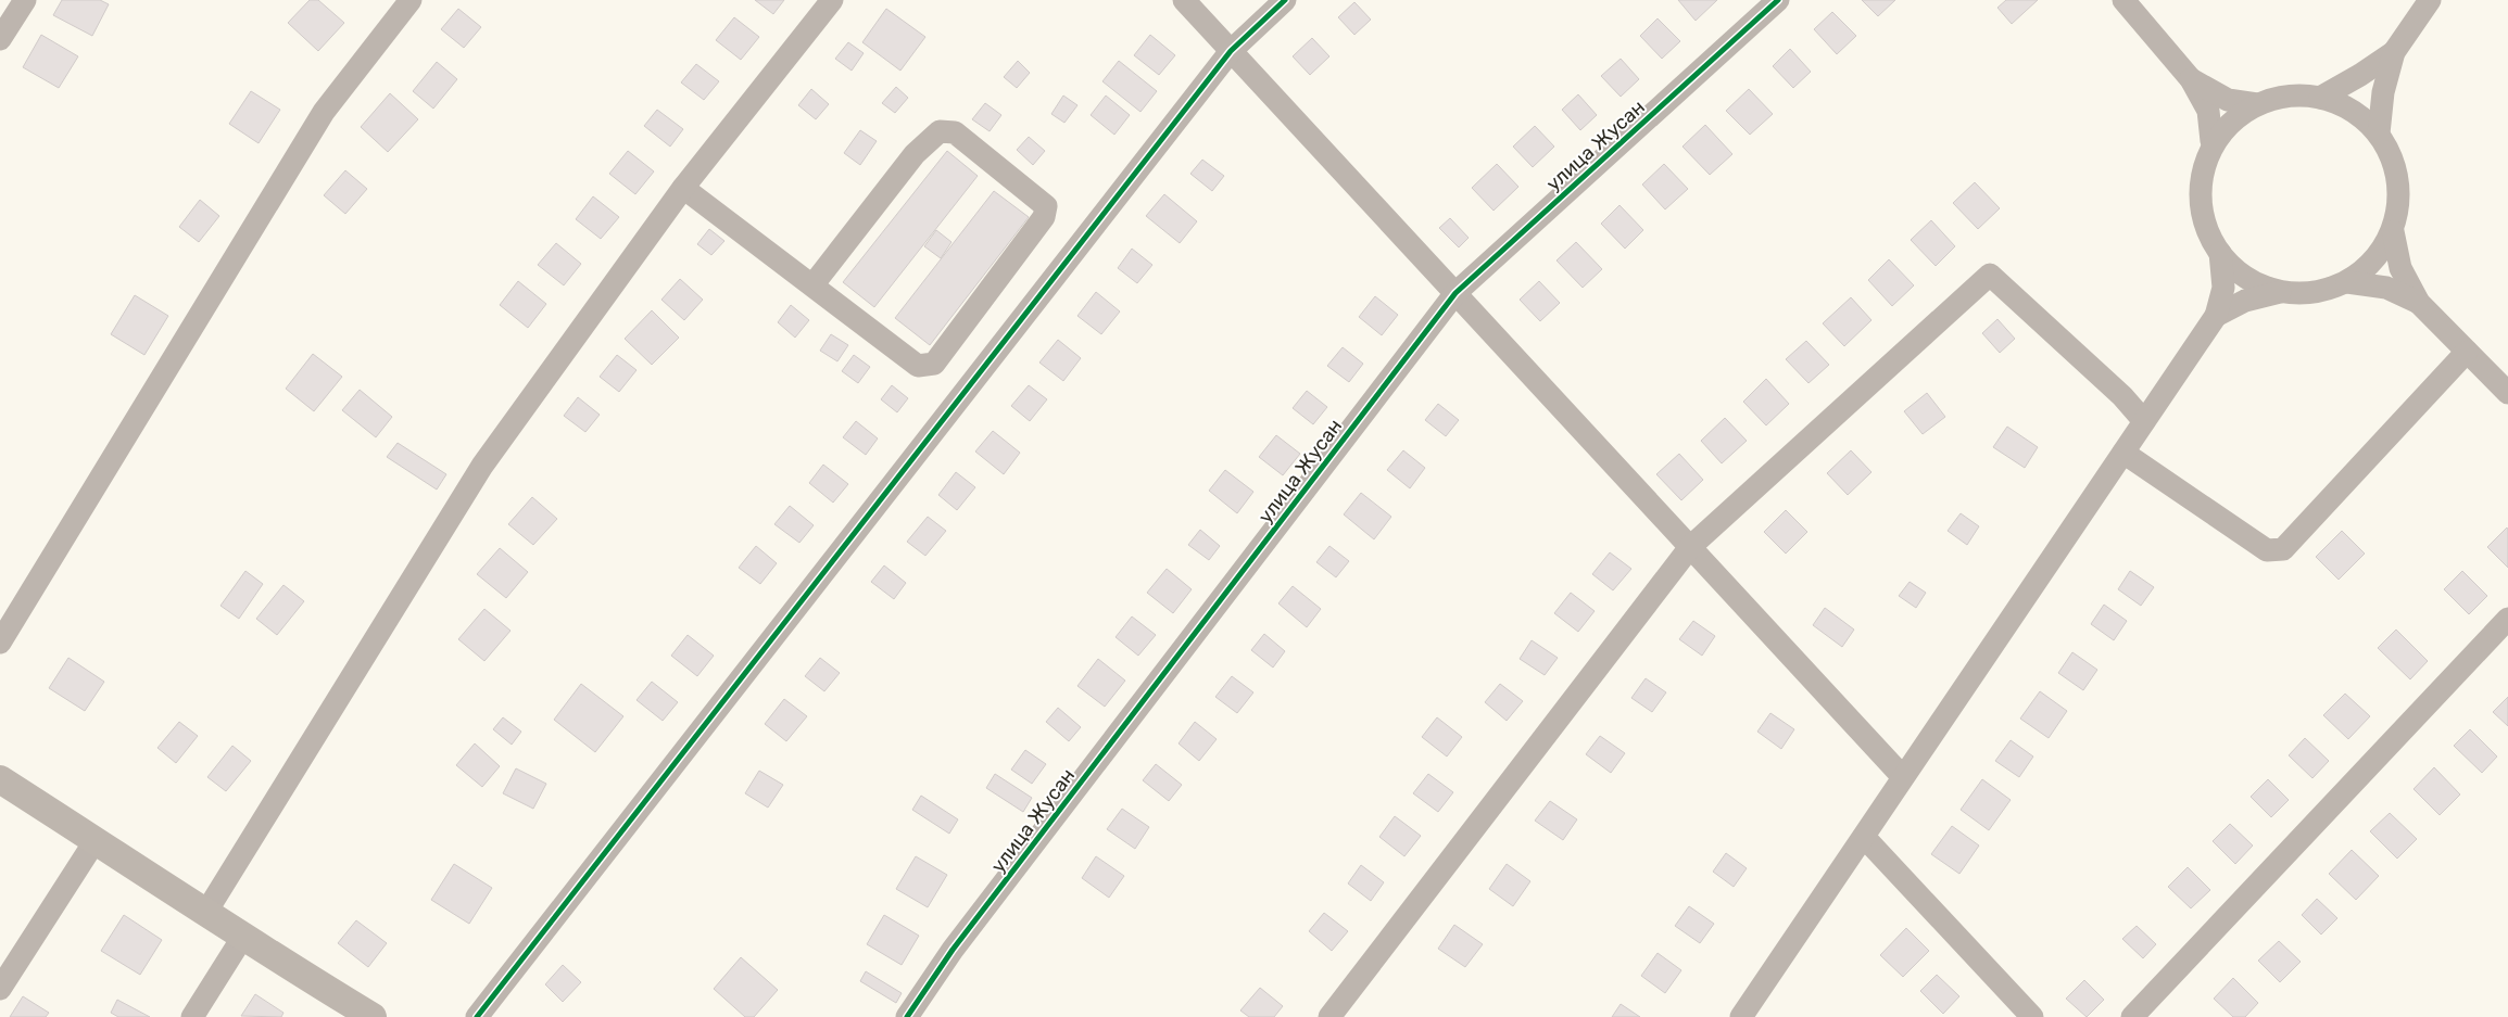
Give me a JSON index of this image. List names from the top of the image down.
{
  "streets": {
    "street": ["улица Жусан"]
  }
}
